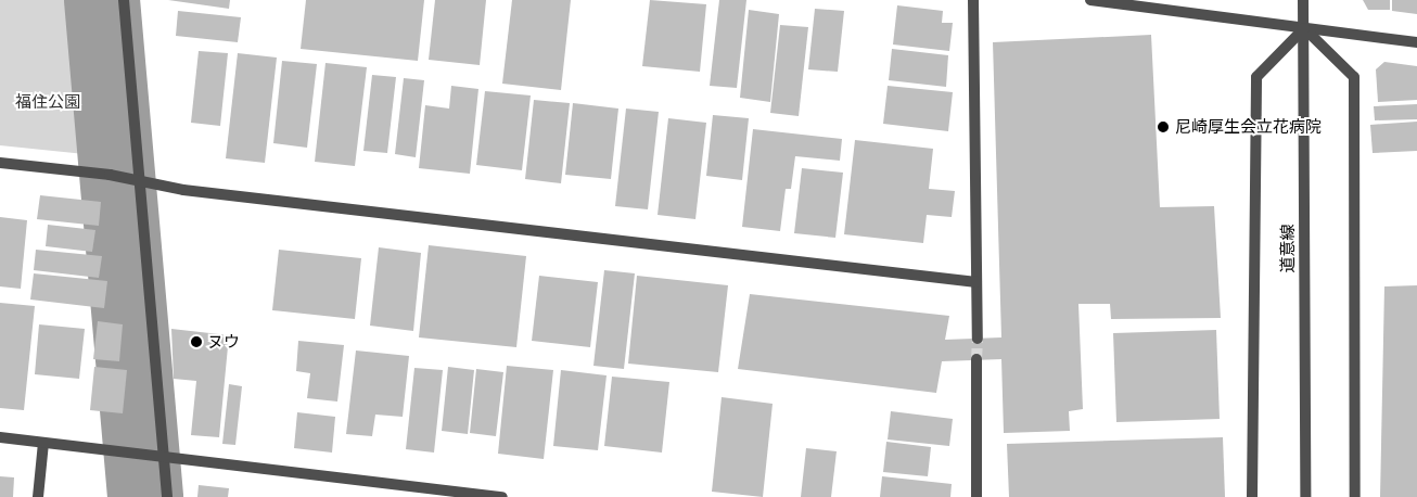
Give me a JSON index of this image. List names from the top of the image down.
{
  "streets": {
    "street": ["道意線"]
  },
  "parks": ["福住公園"],
  "places": ["尼崎厚生会立花病院", "ヌウ"]
}
